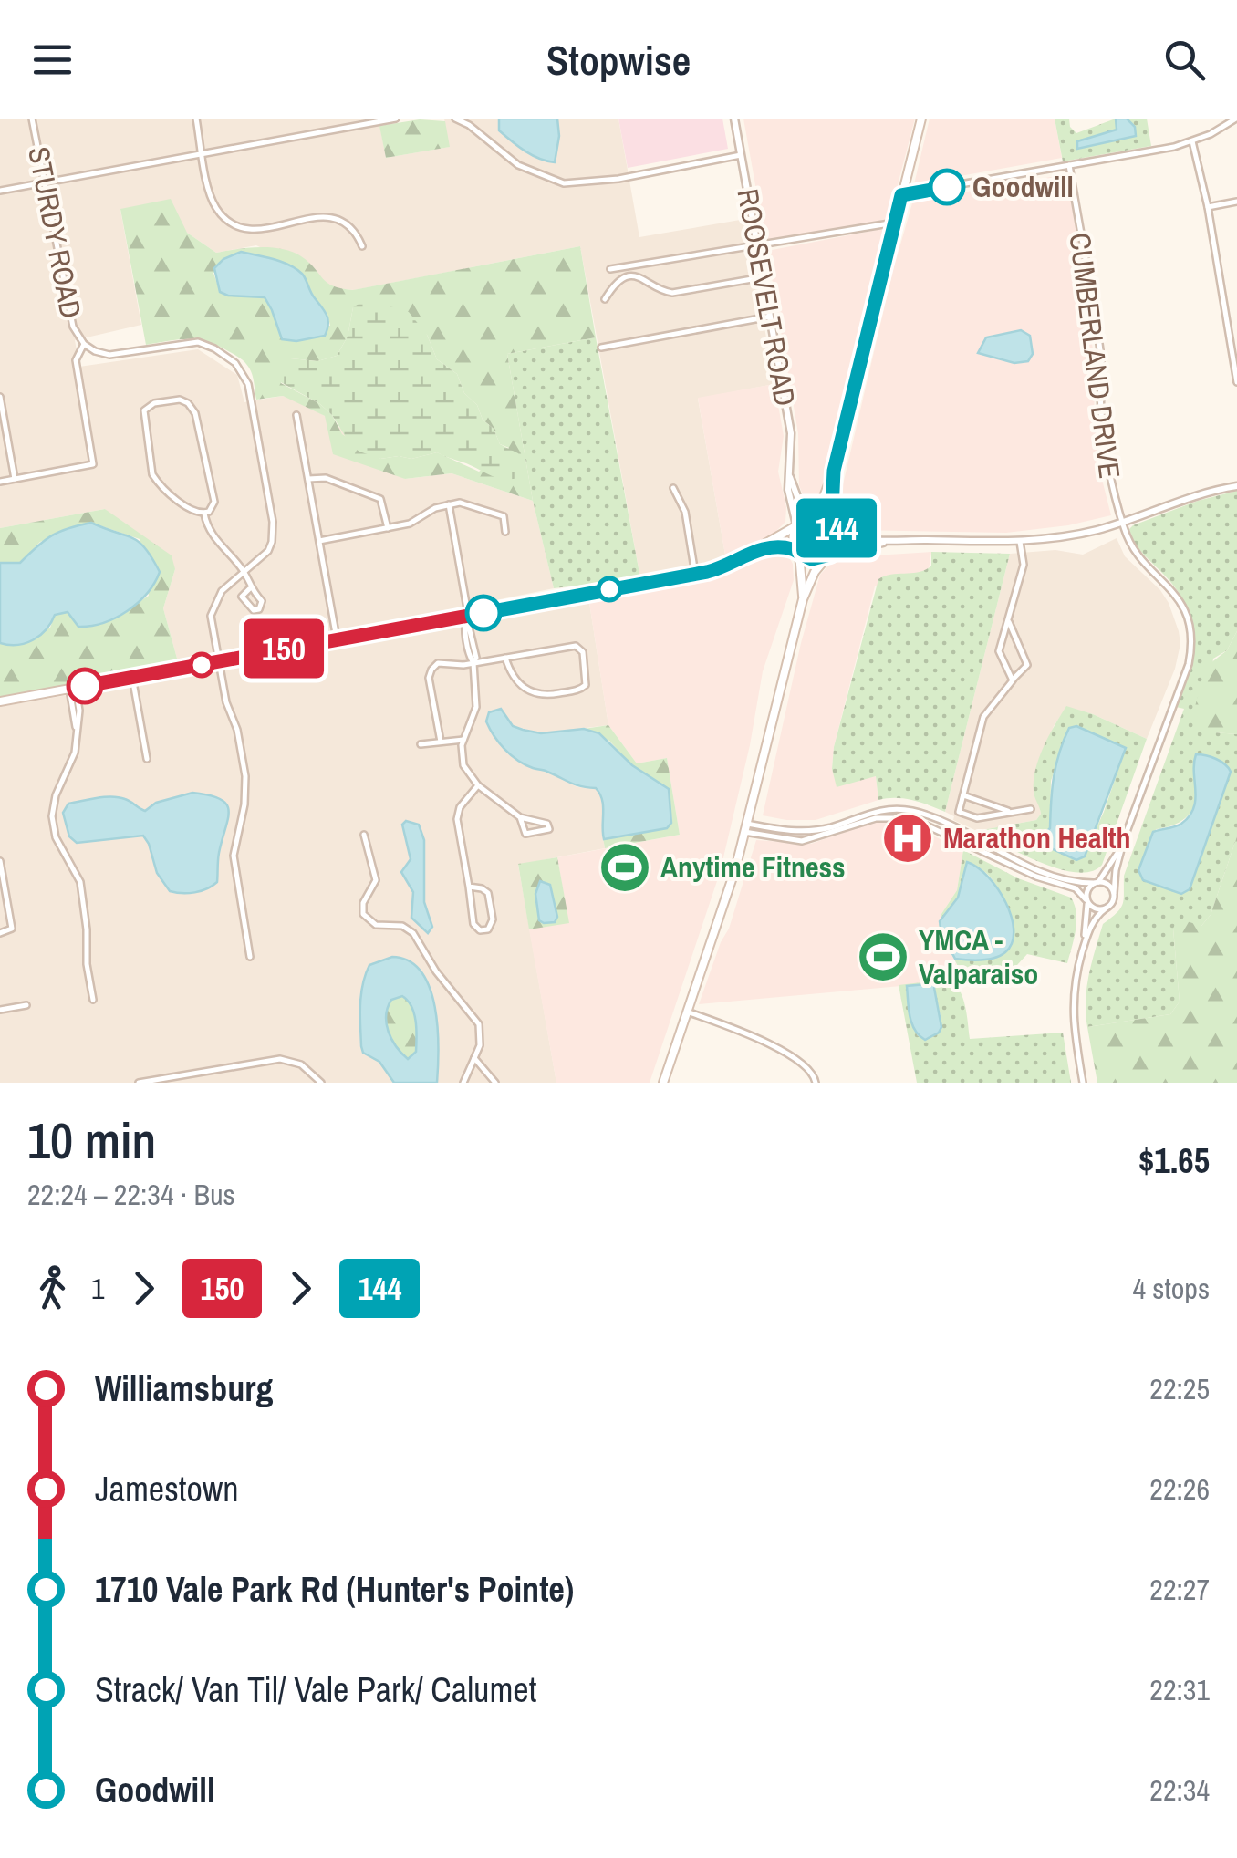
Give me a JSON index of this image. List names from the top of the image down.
{
  "streets": {
    "street": ["STURDY ROAD", "ROOSEVELT ROAD", "CUMBERLAND DRIVE"]
  },
  "places": {
    "other": ["Goodwill"],
    "hospital": ["Marathon Health"],
    "sports": ["Anytime Fitness", "YMCA - Valparaiso"]
  },
  "lines": ["bus line 144", "bus line 150"],
  "page": {
    "header": "Stopwise",
    "on_map": ["150", "144"],
    "heading": ["10 min", "22:24 – 22:34 · Bus", "$1.65"],
    "legs": [
      "1",
      "150",
      "144",
      "4 stops"
    ],
    "list": [
      {
        "name": "Williamsburg",
        "value": "22:25"
      },
      {
        "name": "Jamestown",
        "value": "22:26"
      },
      {
        "name": "1710 Vale Park Rd (Hunter's Pointe)",
        "value": "22:27"
      },
      {
        "name": "Strack/ Van Til/ Vale Park/ Calumet",
        "value": "22:31"
      },
      {
        "name": "Goodwill",
        "value": "22:34"
      }
    ]
  }
}
